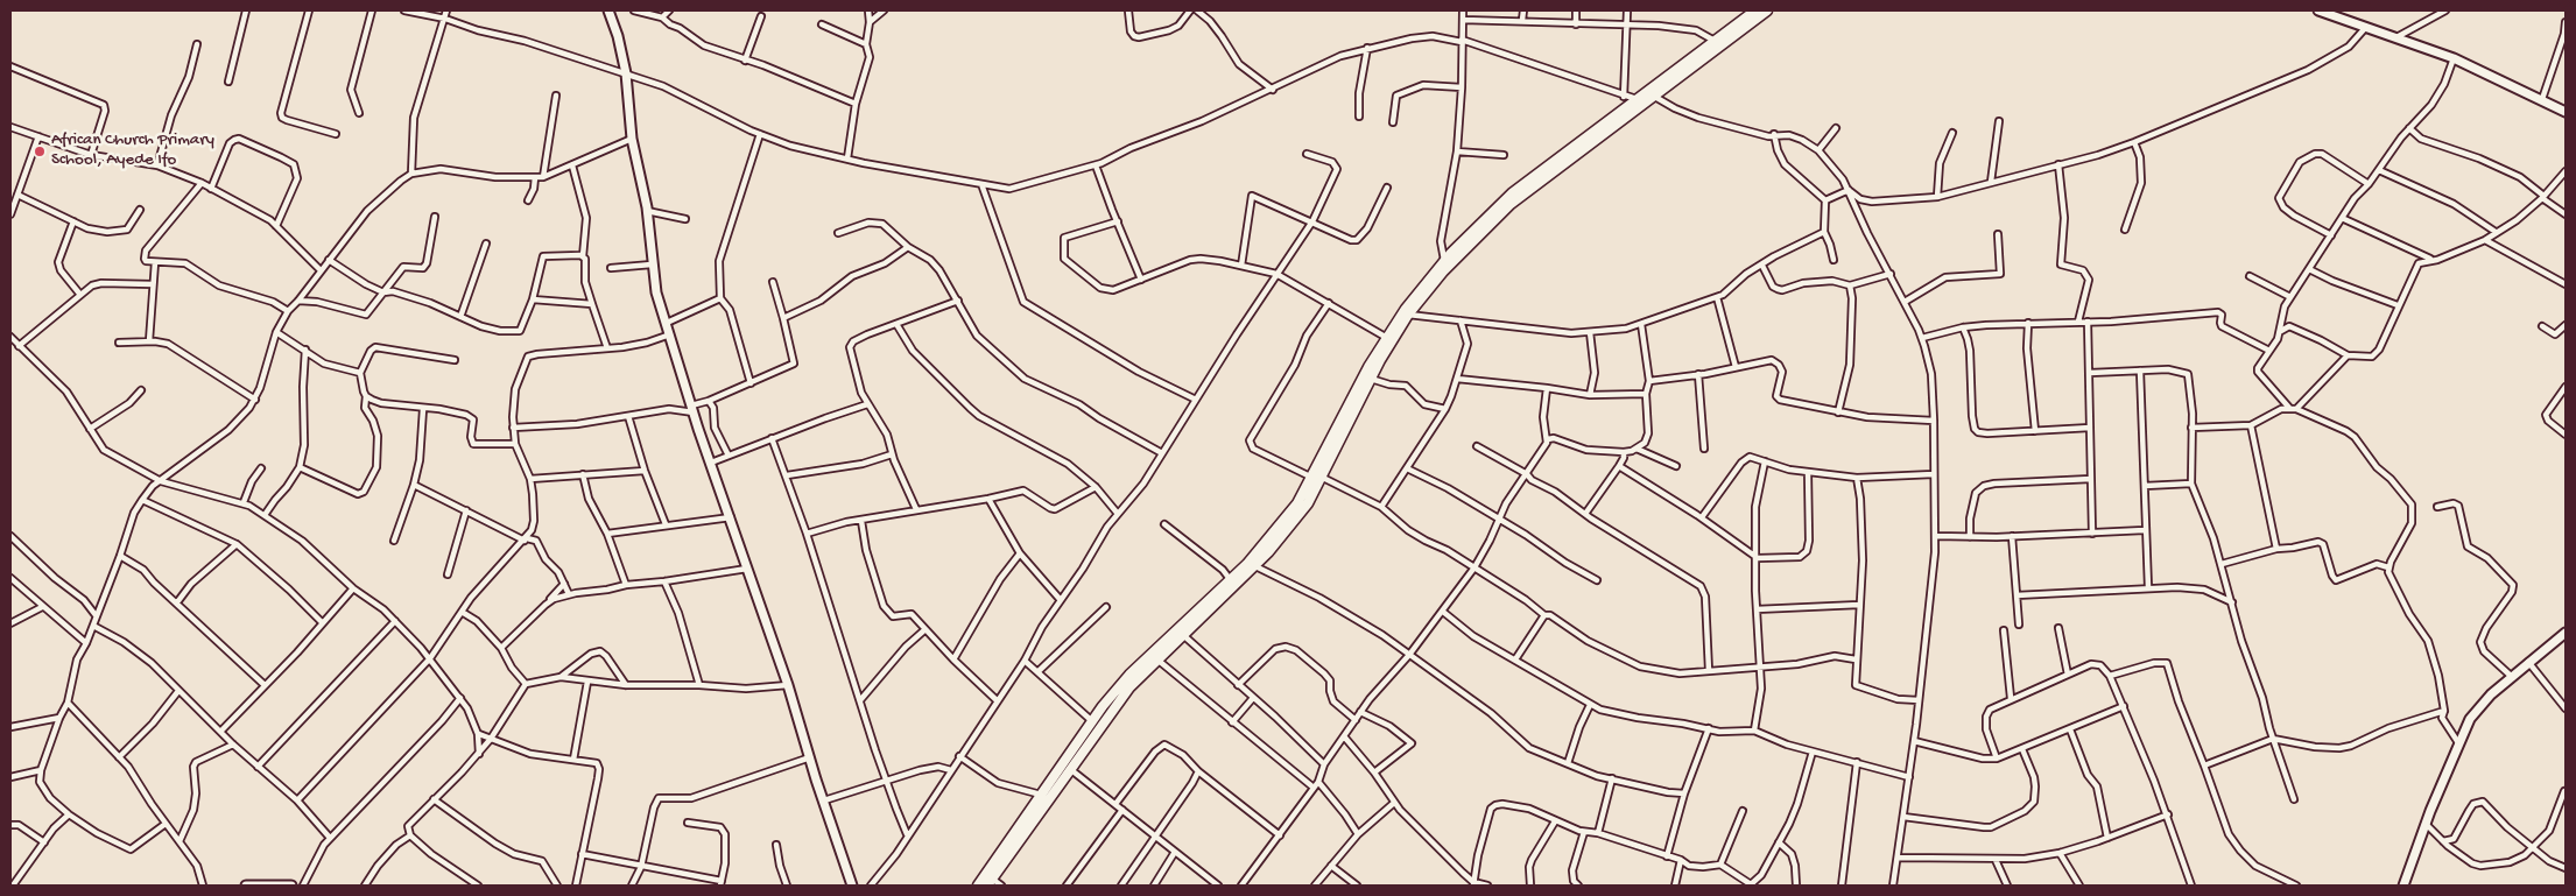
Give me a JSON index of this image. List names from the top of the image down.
{
  "places": ["African Church Primary School, Ayede Ifo"]
}
